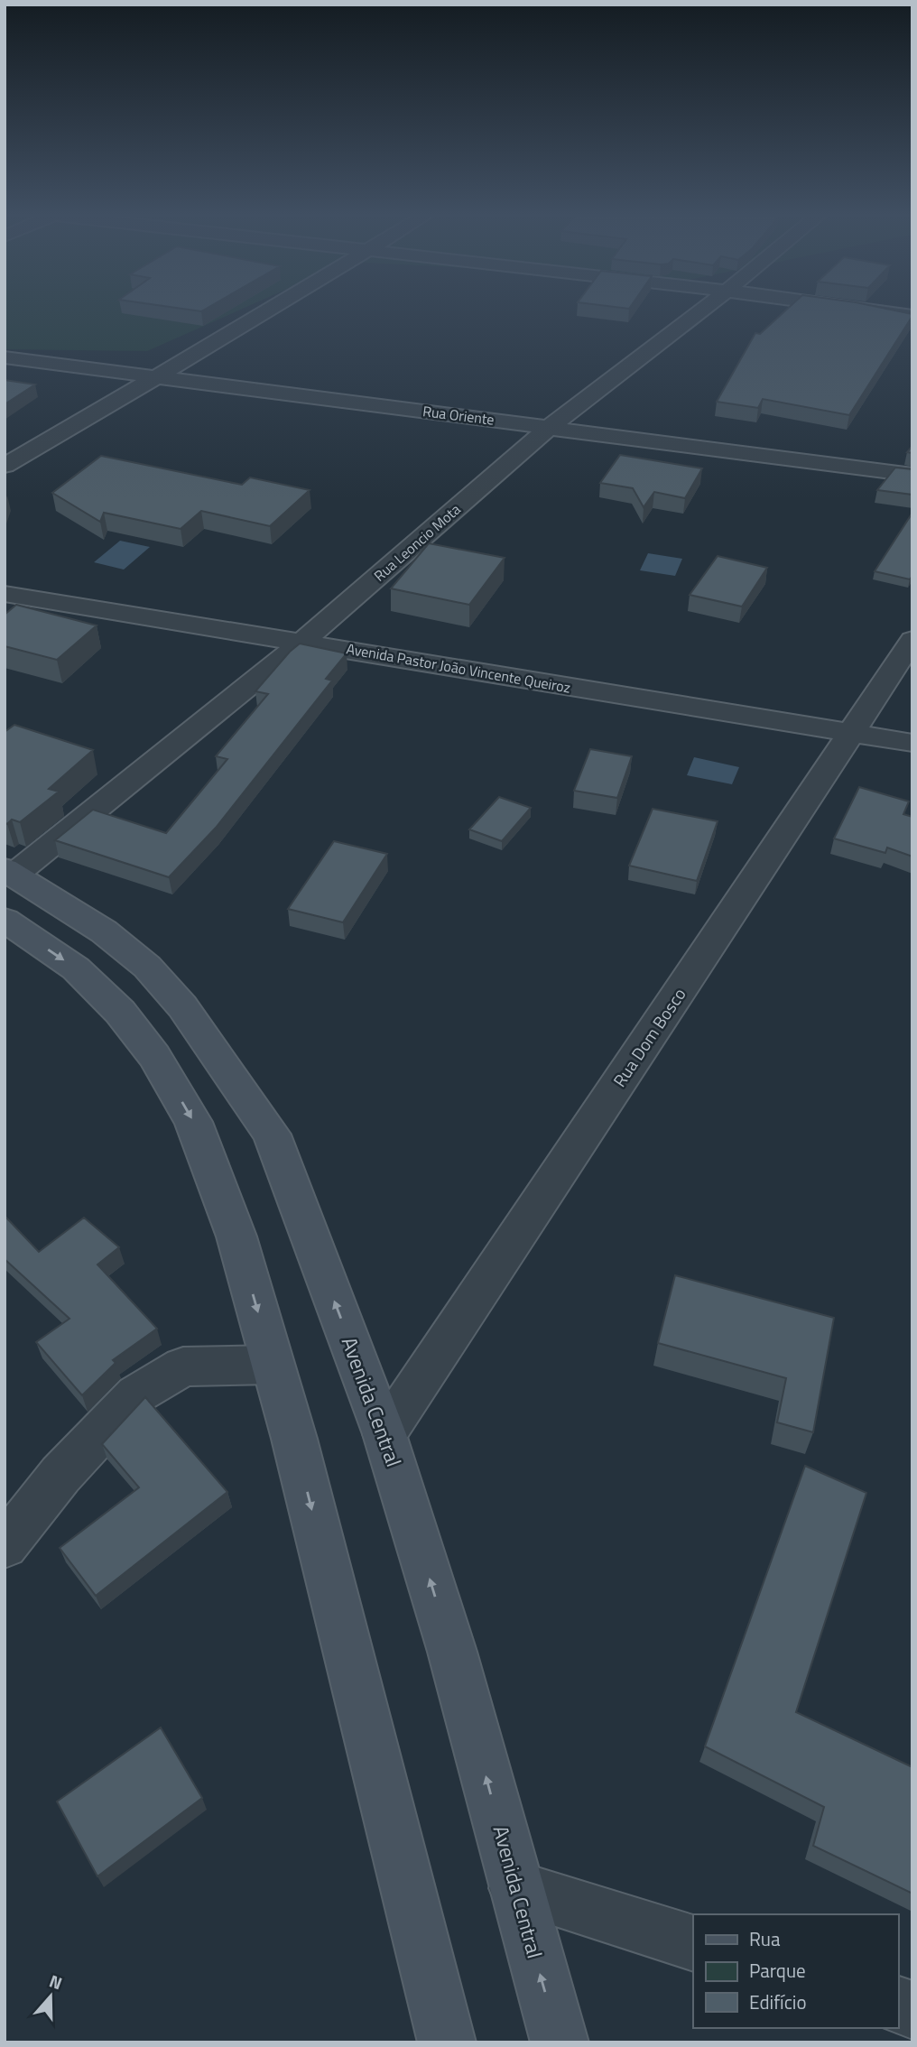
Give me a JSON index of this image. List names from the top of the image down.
{
  "streets": {
    "main road": ["Avenida Central"],
    "street": [
      "Rua Oriente",
      "Rua Leoncio Mota",
      "Avenida Pastor João Vincente Queiroz",
      "Rua Dom Bosco"
    ]
  },
  "crossings": [
    ["Rua Oriente", "Rua Leoncio Mota"],
    ["Rua Leoncio Mota", "Avenida Pastor João Vincente Queiroz"],
    ["Rua Leoncio Mota", "Avenida Central"],
    ["Avenida Pastor João Vincente Queiroz", "Rua Dom Bosco"],
    ["Rua Dom Bosco", "Avenida Central"]
  ],
  "legend": ["Rua", "Parque", "Edifício"],
  "north": "top"
}
